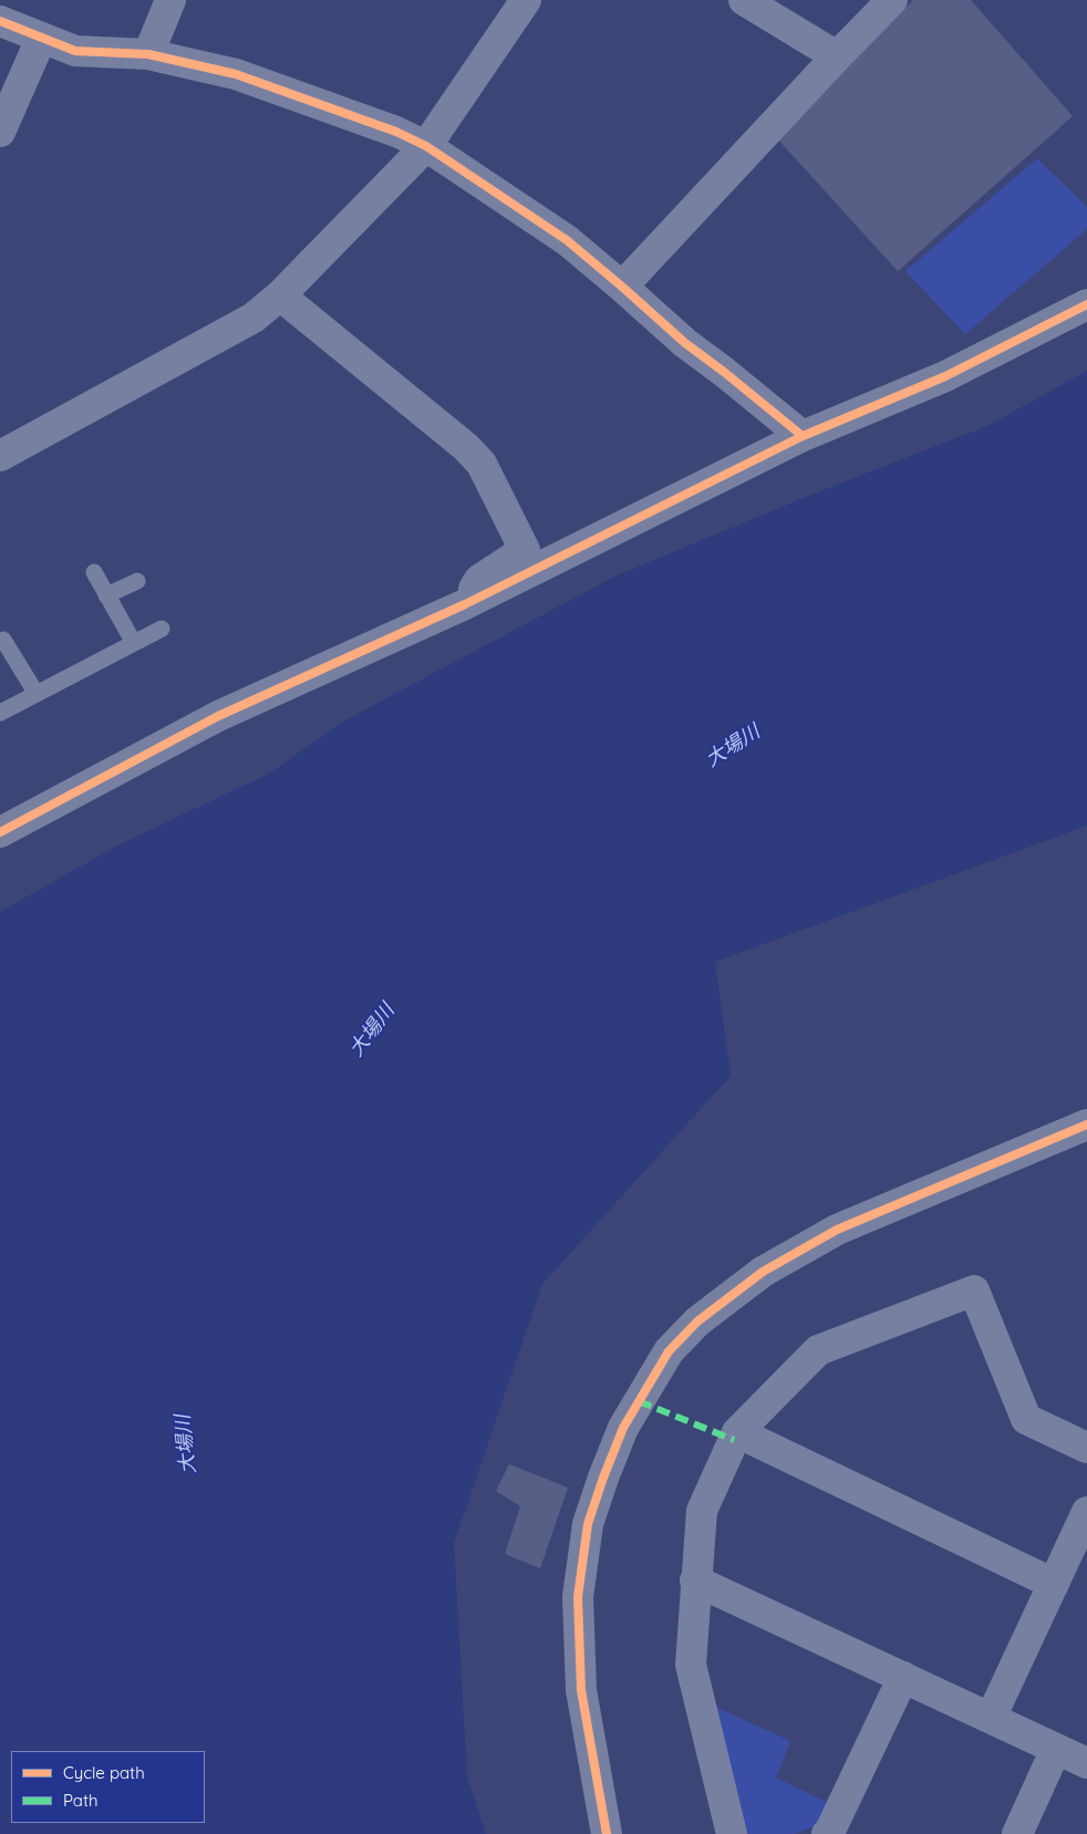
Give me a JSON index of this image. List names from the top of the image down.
{
  "water": ["大場川"],
  "legend": ["Cycle path", "Path"]
}
